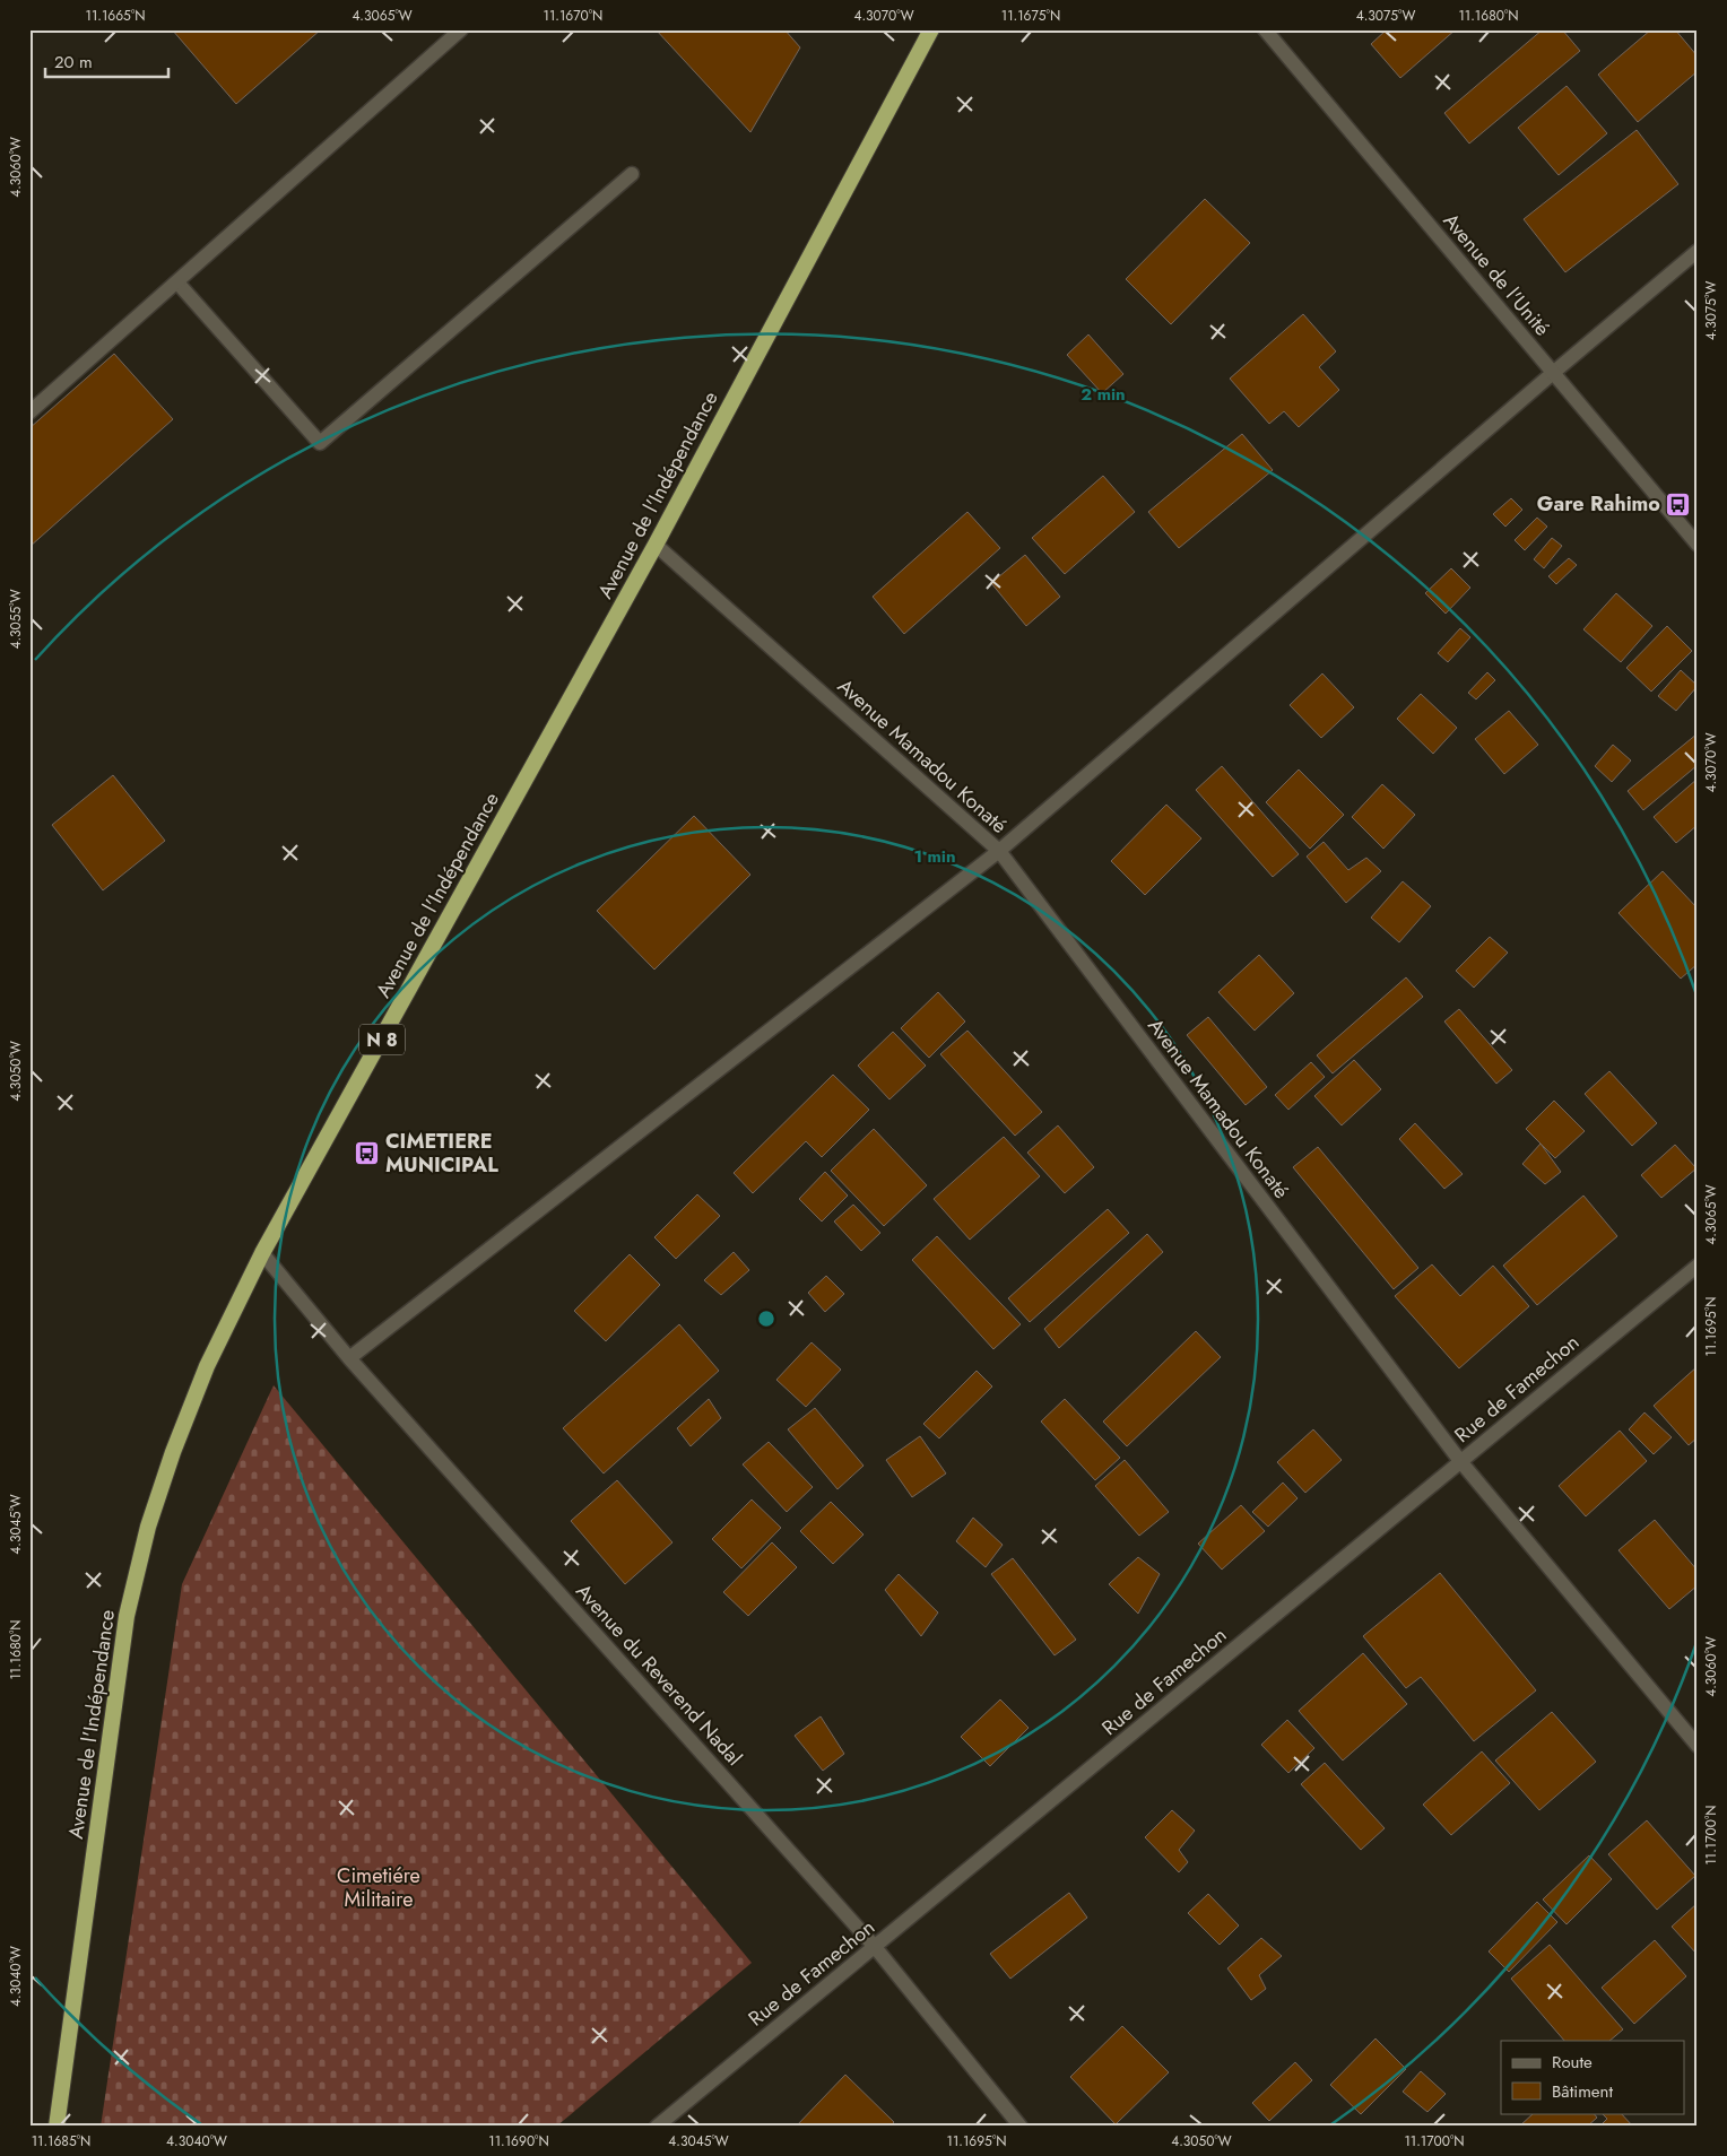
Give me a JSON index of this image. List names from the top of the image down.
{
  "streets": {
    "highway": ["Avenue de l'Indépendance", "N 8"],
    "street": [
      "Avenue de l'Unité",
      "Avenue Mamadou Konaté",
      "Rue de Famechon",
      "Avenue du Reverend Nadal"
    ]
  },
  "crossings": [
    ["Avenue de l'Indépendance", "Avenue Mamadou Konaté"],
    ["Avenue de l'Indépendance", "Avenue du Reverend Nadal"],
    ["Avenue Mamadou Konaté", "Rue de Famechon"],
    ["Rue de Famechon", "Avenue du Reverend Nadal"]
  ],
  "parks": ["Cimetiére Militaire"],
  "places": {
    "bus stop": ["Gare Rahimo", "CIMETIERE MUNICIPAL"]
  },
  "legend": ["Route", "Bâtiment"],
  "scale_bar": "20 m",
  "coordinates": [
    "11.1665°N",
    "4.3065°W",
    "11.1670°N",
    "4.3070°W",
    "11.1675°N",
    "4.3075°W",
    "11.1680°N",
    "4.3060°W",
    "4.3055°W",
    "4.3050°W",
    "11.1695°N",
    "4.3045°W",
    "11.1700°N",
    "4.3040°W",
    "11.1685°N",
    "11.1690°N"
  ],
  "rings": ["2 min", "1 min"]
}
